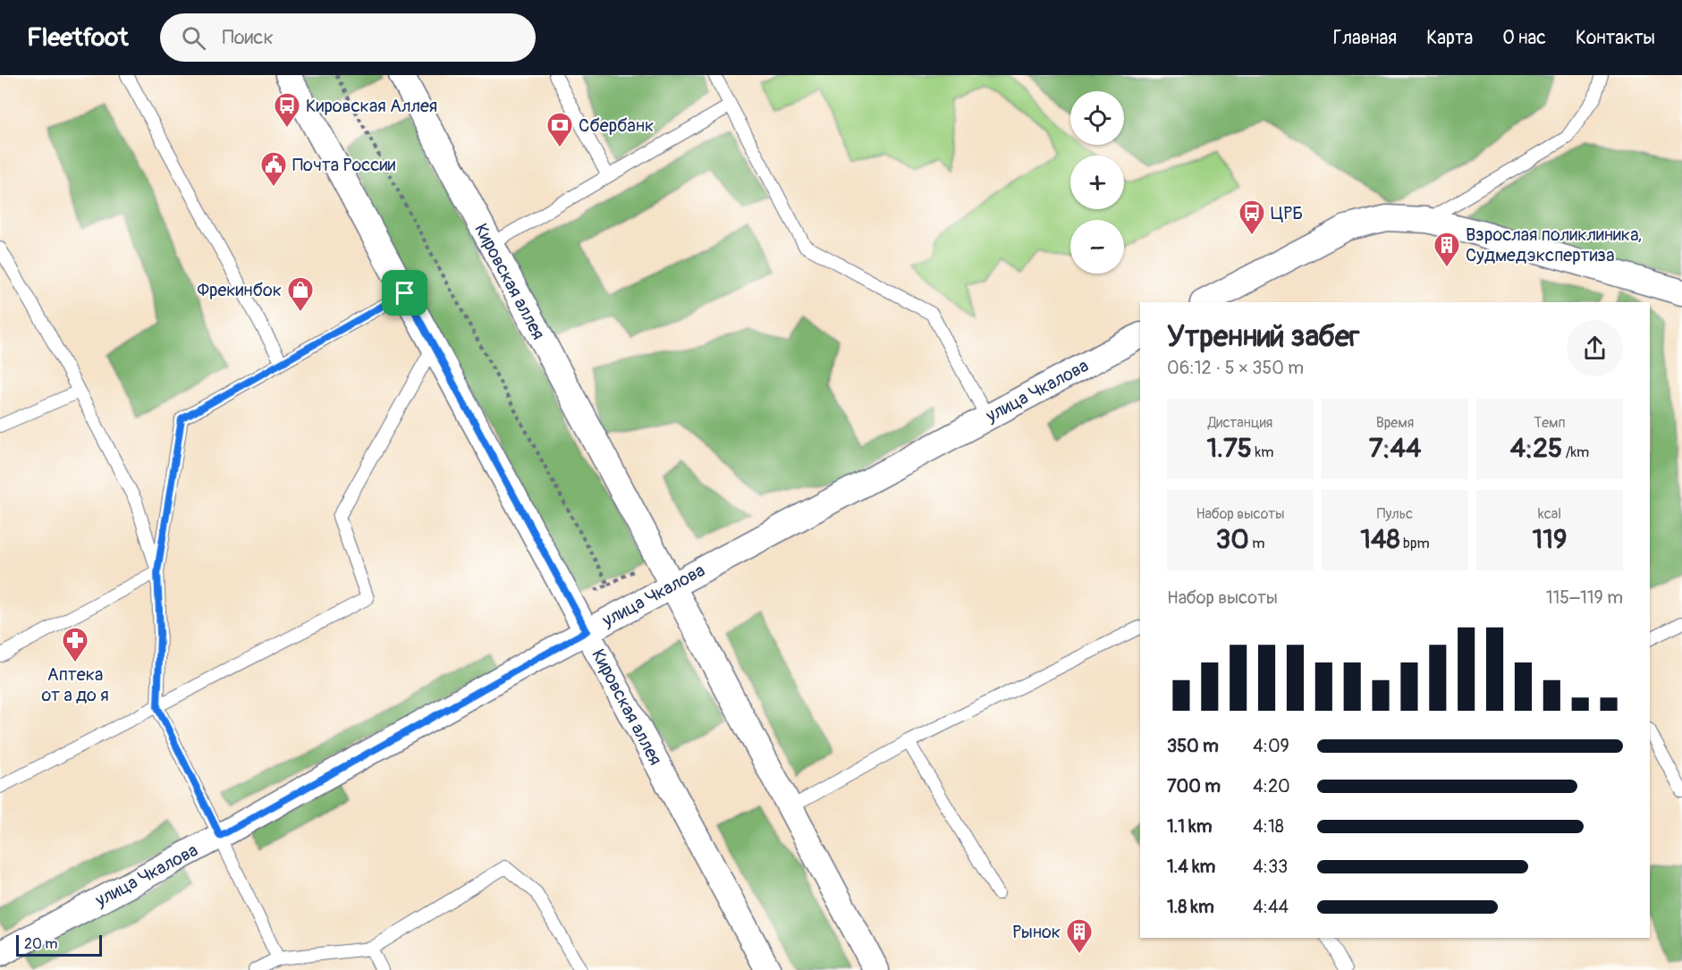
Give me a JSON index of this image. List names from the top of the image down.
{
  "streets": {
    "street": ["Кировская аллея", "улица Чкалова"]
  },
  "crossings": [
    ["Кировская аллея", "улица Чкалова"]
  ],
  "places": {
    "bus stop": ["Кировская Аллея", "ЦРБ"],
    "bank": ["Сбербанк"],
    "public building": ["Почта России"],
    "building": ["Взрослая поликлиника, Судмедэкспертиза", "Рынок"],
    "shop": ["Фрекинбок"],
    "pharmacy": ["Аптека от а до я"]
  },
  "scale_bar": "20 m",
  "page": {
    "header": "Fleetfoot",
    "search": "Поиск",
    "nav": [
      "Главная",
      "Карта",
      "О нас",
      "Контакты"
    ],
    "map_buttons": ["+", "−"],
    "heading": ["Утренний забег", "06:12 · 5 × 350 m"],
    "stats": [
      ["Дистанция", "1.75 km"],
      ["Время", "7:44"],
      ["Темп", "4:25 /km"],
      ["Набор высоты", "30 m"],
      ["Пульс", "148 bpm"],
      ["kcal", "119"]
    ],
    "chart": ["Набор высоты", "115–119 m"],
    "list": [
      {
        "name": "350 m",
        "note": "4:09"
      },
      {
        "name": "700 m",
        "note": "4:20"
      },
      {
        "name": "1.1 km",
        "note": "4:18"
      },
      {
        "name": "1.4 km",
        "note": "4:33"
      },
      {
        "name": "1.8 km",
        "note": "4:44"
      }
    ],
    "scale": "20 m"
  }
}
